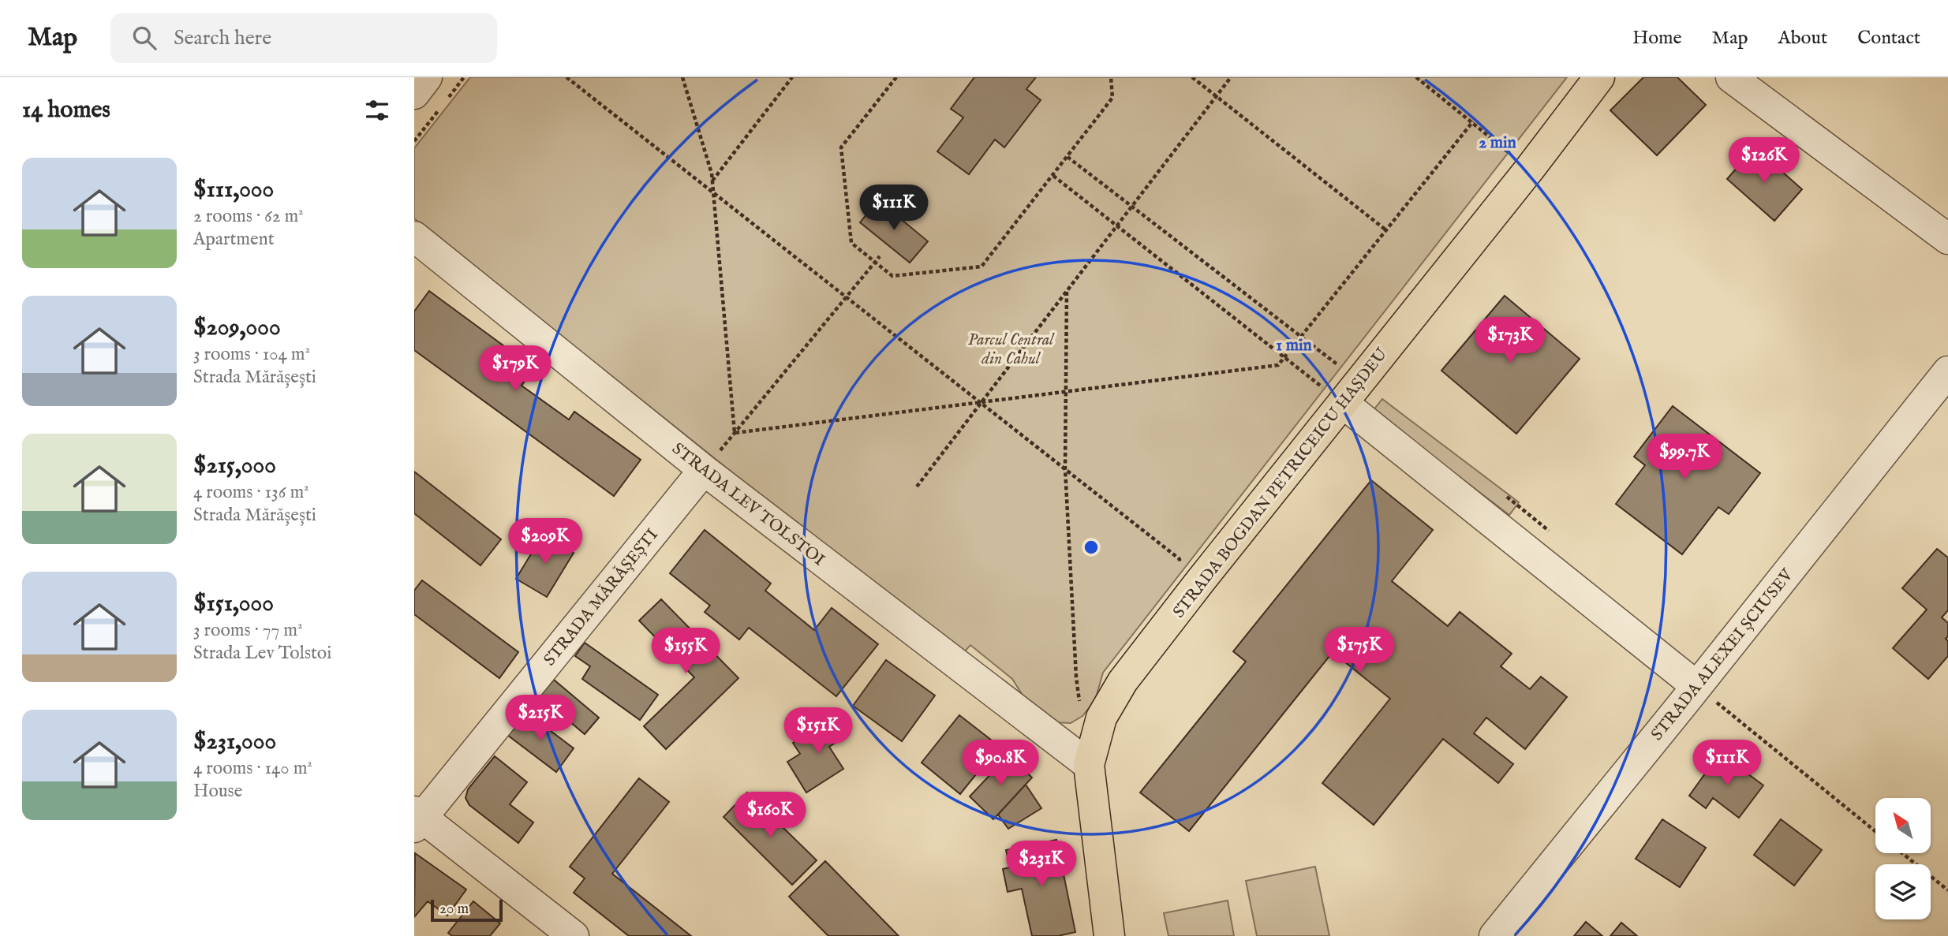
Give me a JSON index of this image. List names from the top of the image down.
{
  "streets": {
    "main road": ["STRADA BOGDAN PETRICEICU HAȘDEU"],
    "street": ["STRADA LEV TOLSTOI", "STRADA MĂRĂȘEȘTI", "STRADA ALEXEI ȘCIUSEV"]
  },
  "crossings": [
    ["STRADA BOGDAN PETRICEICU HAȘDEU", "STRADA LEV TOLSTOI"],
    ["STRADA LEV TOLSTOI", "STRADA MĂRĂȘEȘTI"]
  ],
  "parks": ["Parcul Central din Cahul"],
  "scale_bar": "20 m",
  "north": "top left",
  "page": {
    "header": "Map",
    "search": "Search here",
    "nav": [
      "Home",
      "Map",
      "About",
      "Contact"
    ],
    "heading": "14 homes",
    "price": [
      "$126K",
      "$111K",
      "$173K",
      "$179K",
      "$99.7K",
      "$209K",
      "$175K",
      "$155K",
      "$215K",
      "$151K",
      "$90.8K",
      "$111K",
      "$160K",
      "$231K"
    ],
    "list": [
      {
        "name": "$111,000",
        "note": "2 rooms · 62 m² · Apartment"
      },
      {
        "name": "$209,000",
        "note": "3 rooms · 104 m² · Strada Mărășești"
      },
      {
        "name": "$215,000",
        "note": "4 rooms · 136 m² · Strada Mărășești"
      },
      {
        "name": "$151,000",
        "note": "3 rooms · 77 m² · Strada Lev Tolstoi"
      },
      {
        "name": "$231,000",
        "note": "4 rooms · 140 m² · House"
      }
    ],
    "scale": "20 m"
  },
  "rings": ["2 min", "1 min"]
}
